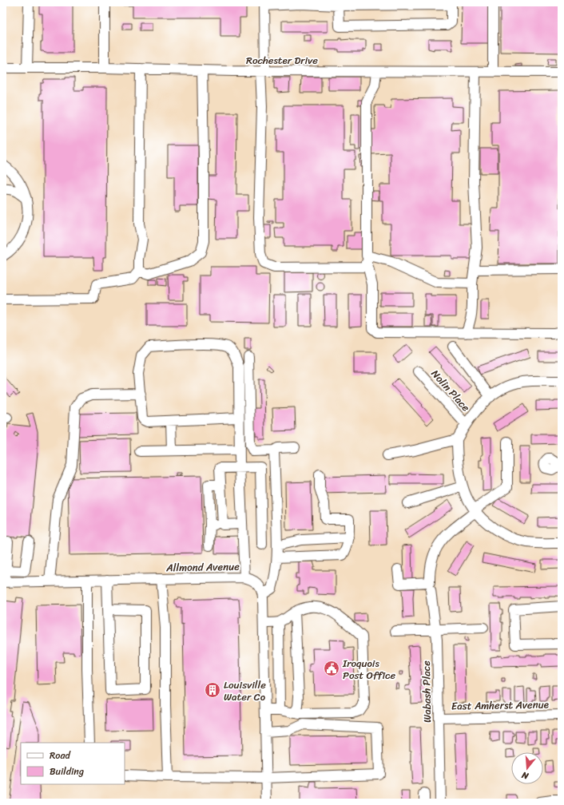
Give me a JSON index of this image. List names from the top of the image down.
{
  "streets": {
    "street": [
      "Rochester Drive",
      "Nolin Place",
      "Allmond Avenue",
      "Wabash Place",
      "East Amherst Avenue"
    ]
  },
  "crossings": [
    ["Wabash Place", "East Amherst Avenue"]
  ],
  "places": {
    "public building": ["Iroquois Post Office"],
    "building": ["Louisville Water Co"]
  },
  "legend": ["Road", "Building"],
  "north": "bottom"
}
